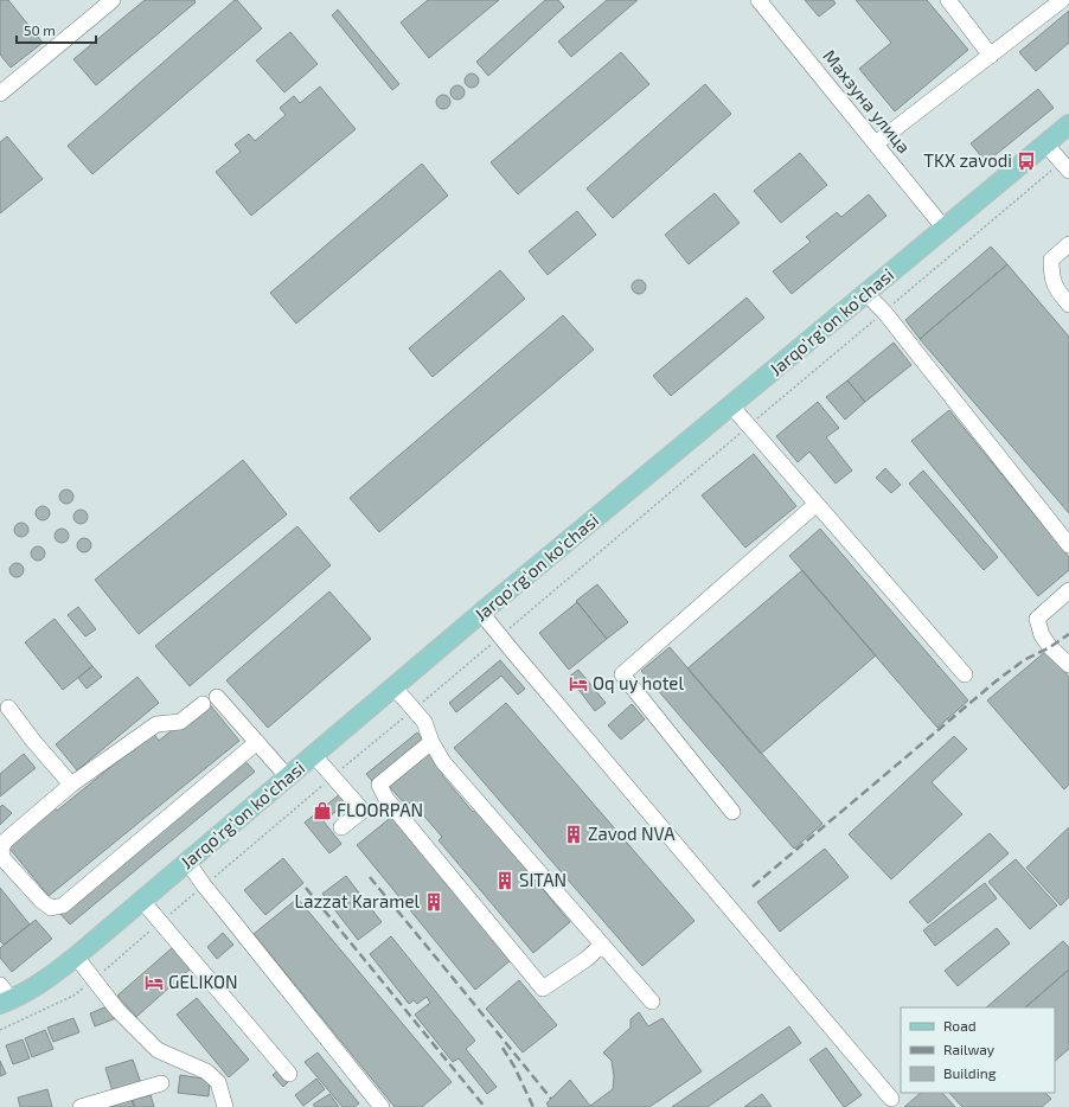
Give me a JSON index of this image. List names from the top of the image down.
{
  "streets": {
    "main road": ["Jarqo'rg'on ko'chasi"],
    "street": ["Махзуна улица"]
  },
  "crossings": [
    ["Махзуна улица", "Jarqo'rg'on ko'chasi"]
  ],
  "places": {
    "bus stop": ["TKX zavodi"],
    "hotel": ["Oq uy hotel", "GELIKON"],
    "shop": ["FLOORPAN"],
    "building": ["Zavod NVA", "SITAN", "Lazzat Karamel"]
  },
  "legend": ["Road", "Railway", "Building"],
  "scale_bar": "50 m"
}
